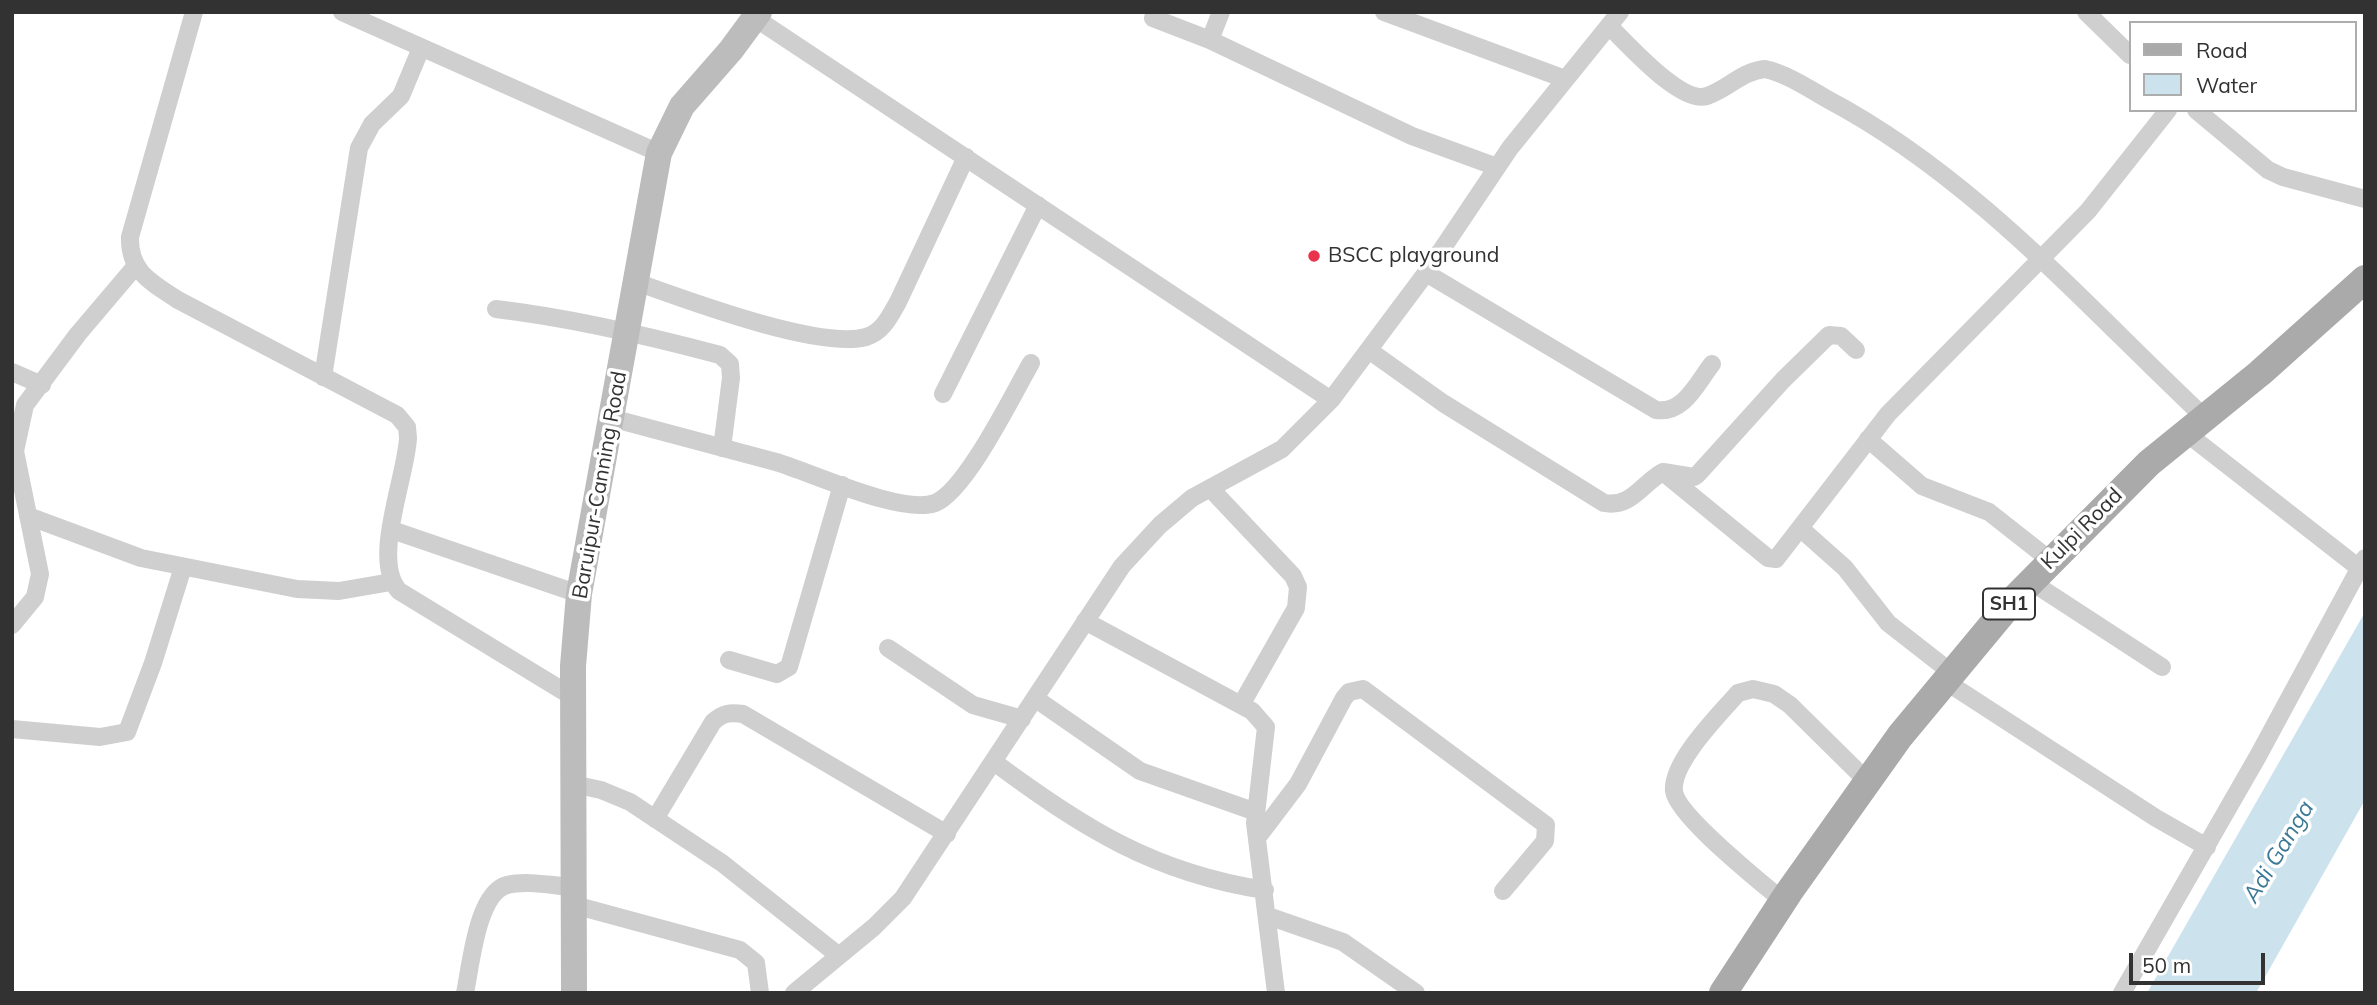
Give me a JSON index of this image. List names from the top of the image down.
{
  "streets": {
    "main road": ["Baruipur-Canning Road", "Kulpi Road", "SH1"]
  },
  "water": ["Adi Ganga"],
  "places": ["BSCC playground"],
  "legend": ["Road", "Water"],
  "scale_bar": "50 m"
}
